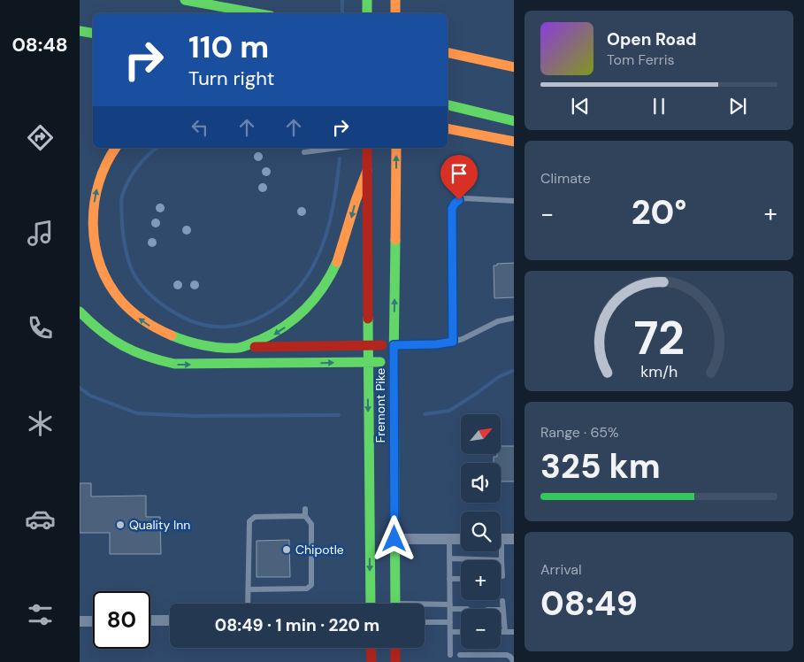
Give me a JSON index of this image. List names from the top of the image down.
{
  "streets": {
    "highway": ["Fremont Pike"]
  },
  "places": ["Quality Inn", "Chipotle"],
  "north": "top right",
  "page": {
    "tabs": "08:48",
    "turn": ["110 m", "Turn right"],
    "song": ["Open Road", "Tom Ferris"],
    "tile": [
      "Climate",
      ["Range · 65%", "325 km"],
      ["Arrival", "08:49"]
    ],
    "heat": ["−", "20°", "+"],
    "map_buttons": ["+", "−"],
    "limit": "80",
    "trip": "08:49 · 1 min · 220 m",
    "gauge": ["72", "km/h"]
  }
}
